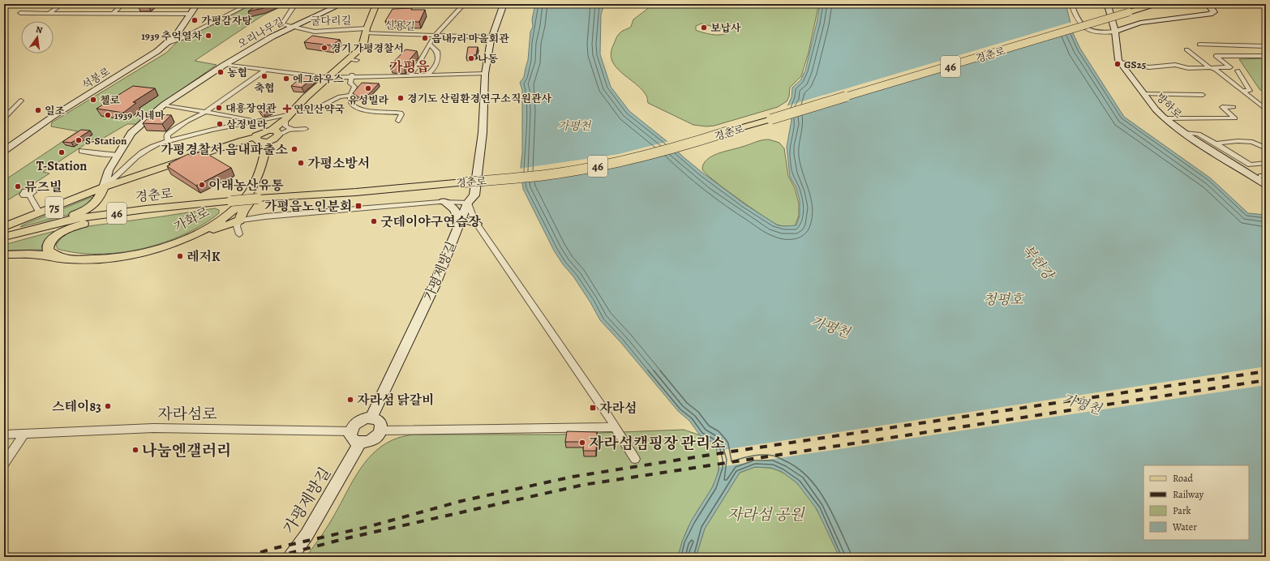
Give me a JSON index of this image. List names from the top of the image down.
{
  "streets": {
    "main road": [
      "경춘로",
      "46",
      "75",
      "가화로"
    ],
    "street": [
      "굴다리길",
      "신용길",
      "오리나무길",
      "석봉로",
      "방하로",
      "가평제방길",
      "자라섬로"
    ]
  },
  "crossings": [
    ["굴다리길", "신용길"],
    ["굴다리길", "오리나무길"],
    ["신용길", "가평제방길"],
    ["오리나무길", "75"],
    ["가평제방길", "자라섬로"]
  ],
  "districts": ["가평읍"],
  "water": ["가평천", "북한강", "청평호"],
  "parks": ["자라섬 공원"],
  "places": {
    "other": [
      "가평감자탕",
      "보납사",
      "1939 추억열차",
      "읍내7리 마을회관",
      "경기 가평경찰서",
      "나동",
      "GS25",
      "농협",
      "축협",
      "에그하우스",
      "유성빌라",
      "경기도 산림환경연구소직원관사",
      "첼로",
      "대흥장여관",
      "일조",
      "1939 시네마",
      "삼정빌라",
      "S-Station",
      "가평경찰서 읍내파출소",
      "T-Station",
      "가평소방서",
      "이래농산유통",
      "뮤즈빌",
      "굿데이야구연습장",
      "레저K",
      "자라섬 닭갈비",
      "스테이83",
      "자라섬캠핑장 관리소",
      "나눔엔갤러리"
    ],
    "health": ["연인산약국"],
    "transit": ["가평읍노인분회", "자라섬"]
  },
  "legend": [
    "Road",
    "Railway",
    "Park",
    "Water"
  ],
  "north": "top"
}
